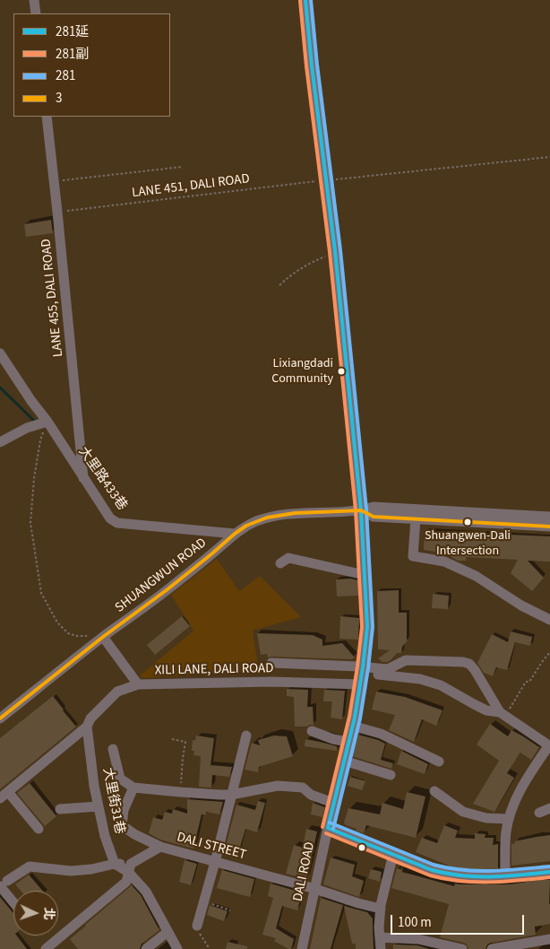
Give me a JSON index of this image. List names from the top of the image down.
{
  "streets": {
    "street": [
      "LANE 455, DALI ROAD",
      "大里路433巷",
      "SHUANGWUN ROAD",
      "XILI LANE, DALI ROAD",
      "大里街31巷",
      "DALI STREET",
      "DALI ROAD"
    ],
    "path": ["LANE 451, DALI ROAD"]
  },
  "crossings": [
    ["LANE 451, DALI ROAD", "LANE 455, DALI ROAD"],
    ["LANE 451, DALI ROAD", "DALI ROAD"],
    ["LANE 455, DALI ROAD", "大里路433巷"],
    ["大里路433巷", "SHUANGWUN ROAD"],
    ["SHUANGWUN ROAD", "DALI ROAD"],
    ["XILI LANE, DALI ROAD", "大里街31巷"],
    ["XILI LANE, DALI ROAD", "DALI ROAD"],
    ["DALI STREET", "DALI ROAD"]
  ],
  "places": ["Lixiangdadi Community", "Shuangwen-Dali Intersection"],
  "lines": [
    "transit line 281延",
    "transit line 281",
    "transit line 281副",
    "transit line 3"
  ],
  "legend": [
    "281延",
    "281副",
    "281",
    "3"
  ],
  "scale_bar": "100 m",
  "north": "right"
}
